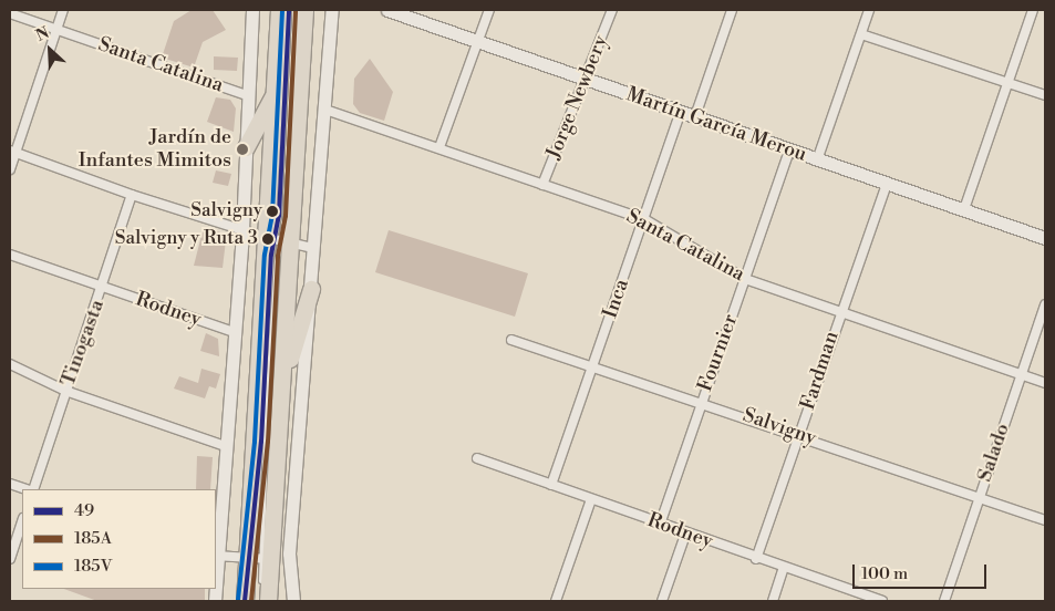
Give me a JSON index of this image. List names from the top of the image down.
{
  "streets": {
    "street": [
      "Santa Catalina",
      "Jorge Newbery",
      "Martín García Merou",
      "Inca",
      "Rodney",
      "Tinogasta",
      "Fournier",
      "Fardman",
      "Salvigny",
      "Salado"
    ]
  },
  "crossings": [
    ["Santa Catalina", "Jorge Newbery"],
    ["Santa Catalina", "Inca"],
    ["Santa Catalina", "Fournier"],
    ["Santa Catalina", "Fardman"],
    ["Santa Catalina", "Salado"],
    ["Jorge Newbery", "Martín García Merou"],
    ["Martín García Merou", "Inca"],
    ["Martín García Merou", "Fournier"],
    ["Martín García Merou", "Fardman"],
    ["Inca", "Rodney"],
    ["Inca", "Salvigny"],
    ["Rodney", "Tinogasta"],
    ["Rodney", "Fournier"],
    ["Rodney", "Fardman"],
    ["Fournier", "Salvigny"],
    ["Fardman", "Salvigny"],
    ["Salvigny", "Salado"]
  ],
  "places": ["Jardín de Infantes Mimitos", "Salvigny", "Salvigny y Ruta 3"],
  "lines": ["transit line 49", "transit line 185A", "transit line 185V"],
  "legend": ["49", "185A", "185V"],
  "scale_bar": "100 m",
  "north": "top left"
}
